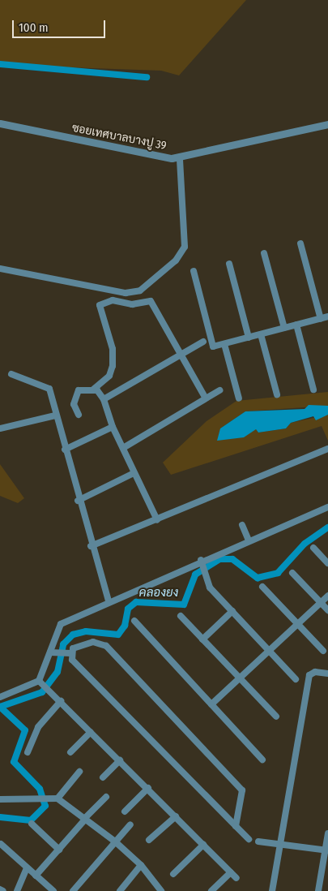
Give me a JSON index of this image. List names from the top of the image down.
{
  "streets": {
    "street": ["ซอยเทศบาลบางปู 39"]
  },
  "water": ["คลองยง"],
  "scale_bar": "100 m"
}
